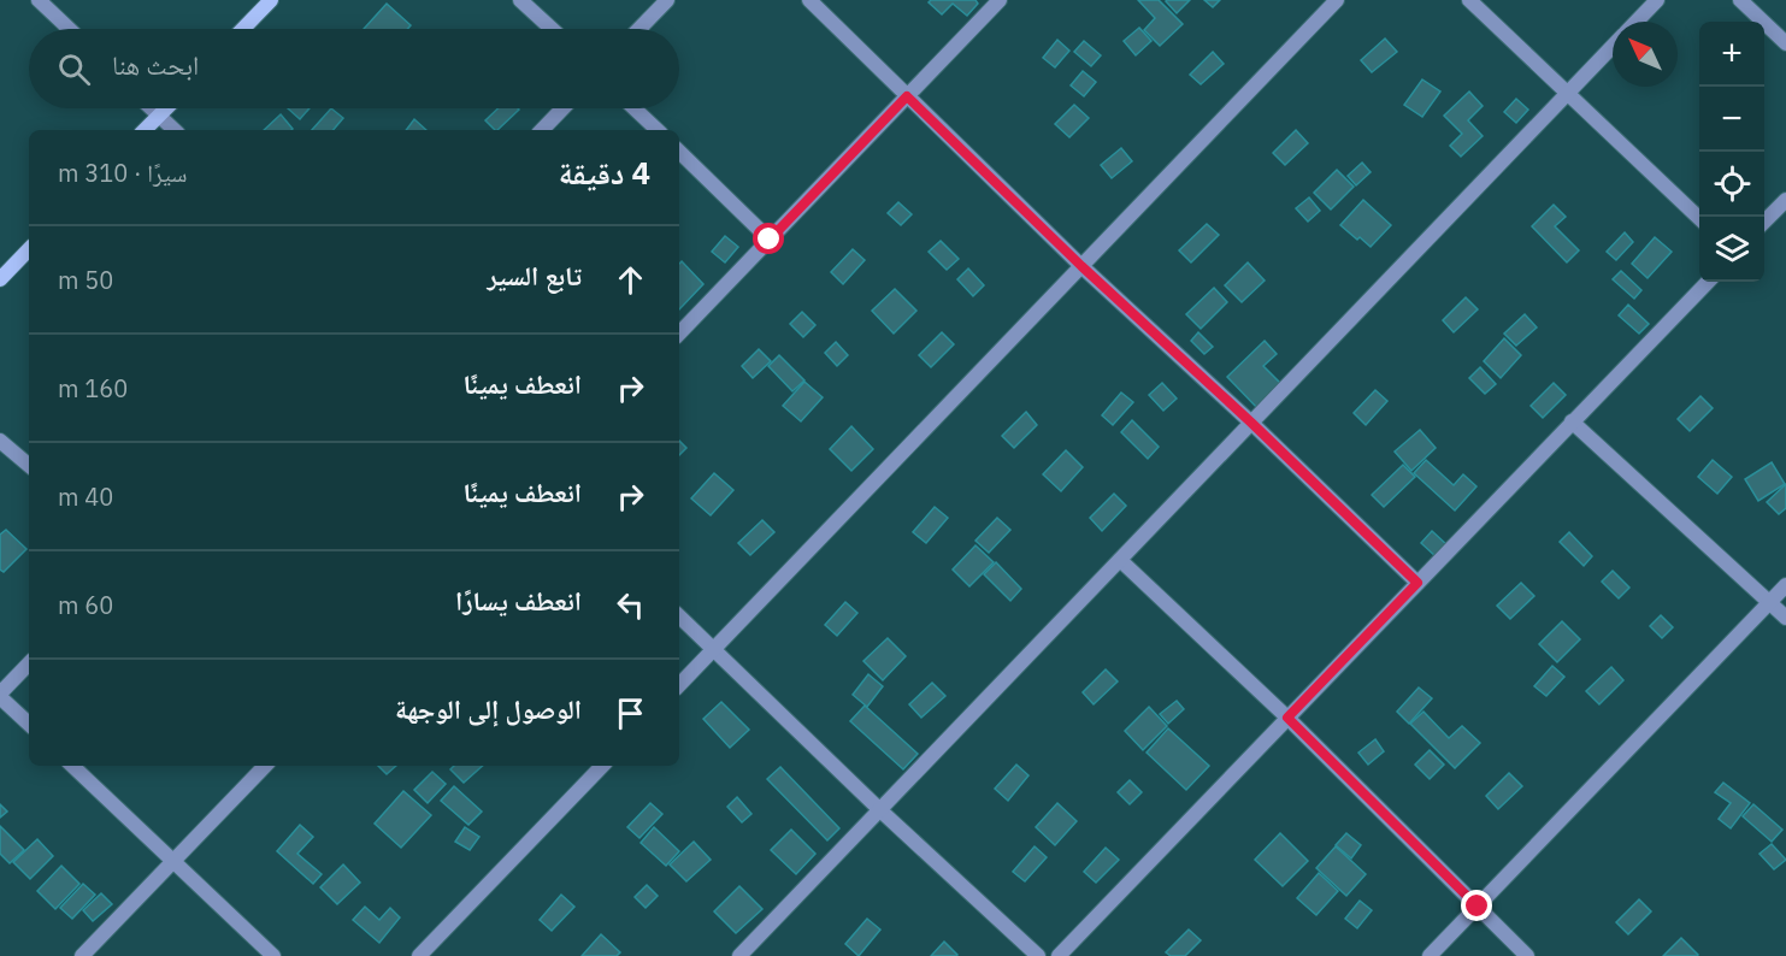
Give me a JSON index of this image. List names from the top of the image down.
{
  "north": "top left",
  "page": {
    "map_buttons": ["+", "−"],
    "search": "ابحث هنا",
    "heading": ["4 دقيقة", "سيرًا · 310 m"],
    "list": [
      ["تابع السير", "50 m"],
      ["انعطف يمينًا", "160 m"],
      ["انعطف يمينًا", "40 m"],
      ["انعطف يسارًا", "60 m"],
      "الوصول إلى الوجهة"
    ]
  }
}
